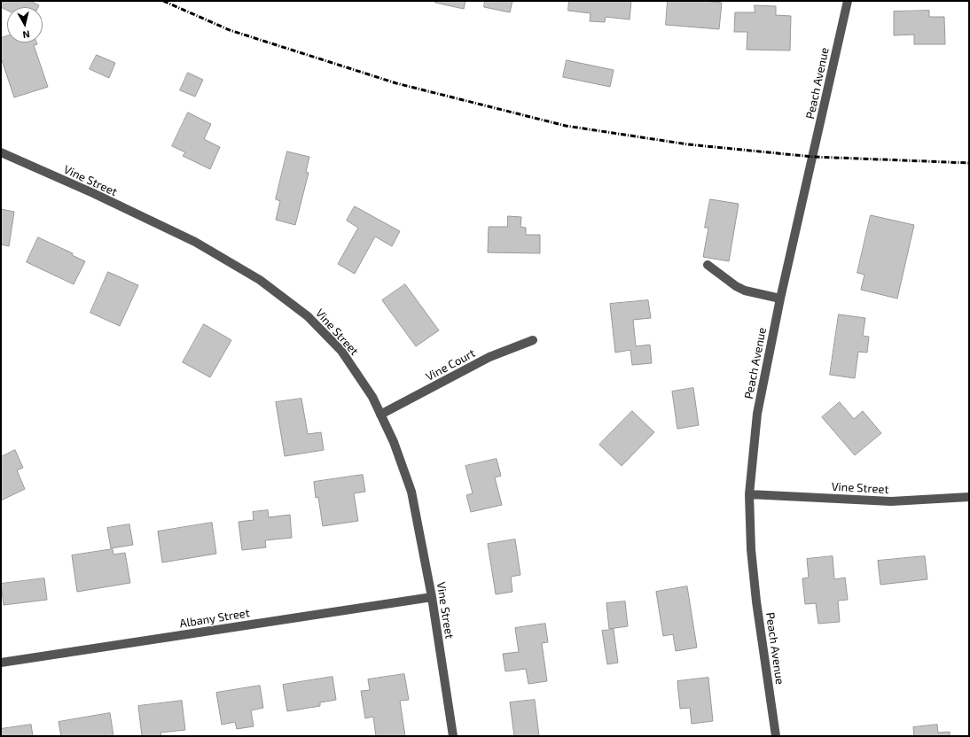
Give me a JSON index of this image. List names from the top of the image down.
{
  "streets": {
    "street": [
      "Peach Avenue",
      "Vine Street",
      "Vine Court",
      "Albany Street"
    ]
  },
  "crossings": [
    ["Peach Avenue", "Vine Street"],
    ["Vine Street", "Vine Court"],
    ["Vine Street", "Albany Street"]
  ],
  "north": "bottom"
}
